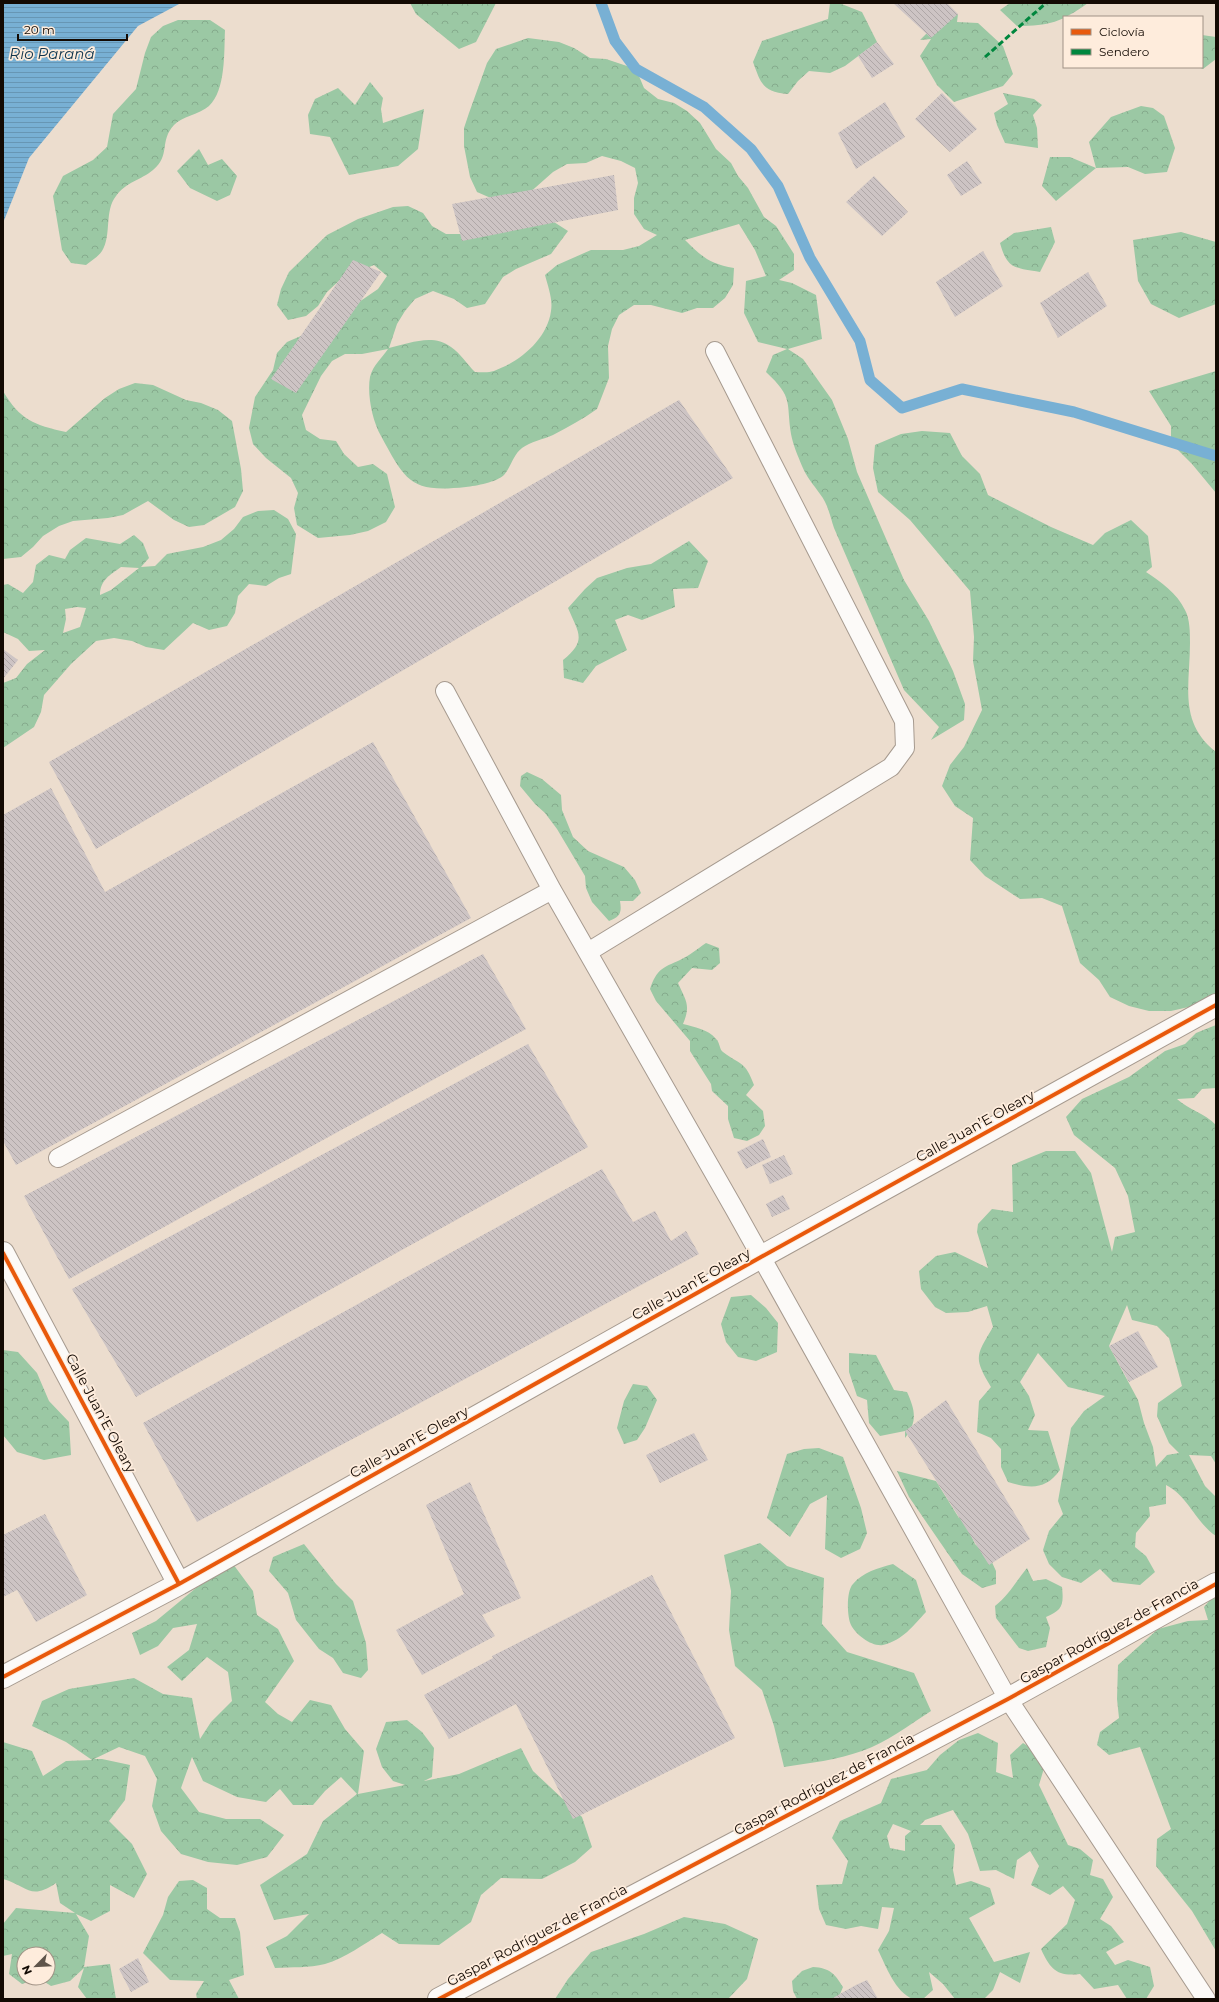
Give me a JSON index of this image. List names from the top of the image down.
{
  "streets": {
    "street": ["Calle Juan’E Oleary", "Gaspar Rodríguez de Francia"]
  },
  "water": ["Rio Paraná"],
  "legend": ["Ciclovía", "Sendero"],
  "scale_bar": "20 m",
  "north": "bottom left"
}
